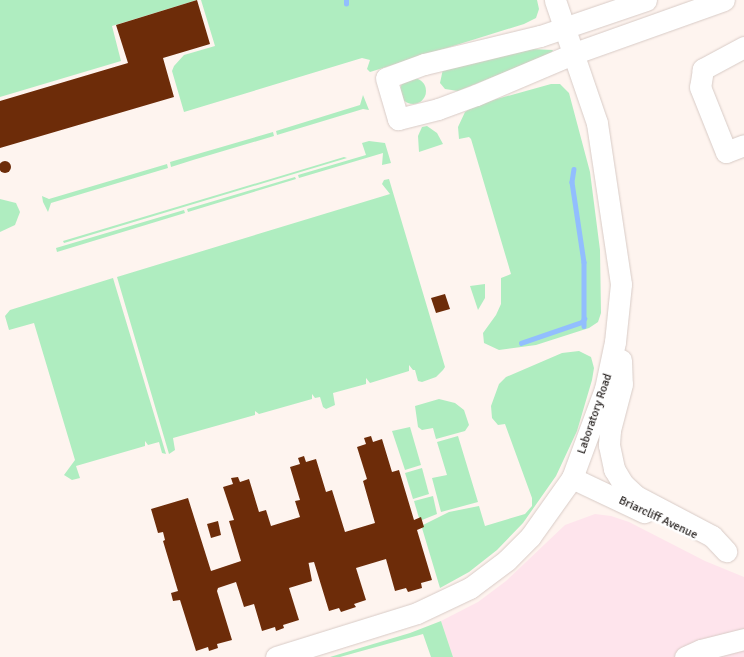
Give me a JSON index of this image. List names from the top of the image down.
{
  "streets": {
    "street": ["Laboratory Road", "Briarcliff Avenue"]
  },
  "crossings": [
    ["Laboratory Road", "Briarcliff Avenue"]
  ]
}
